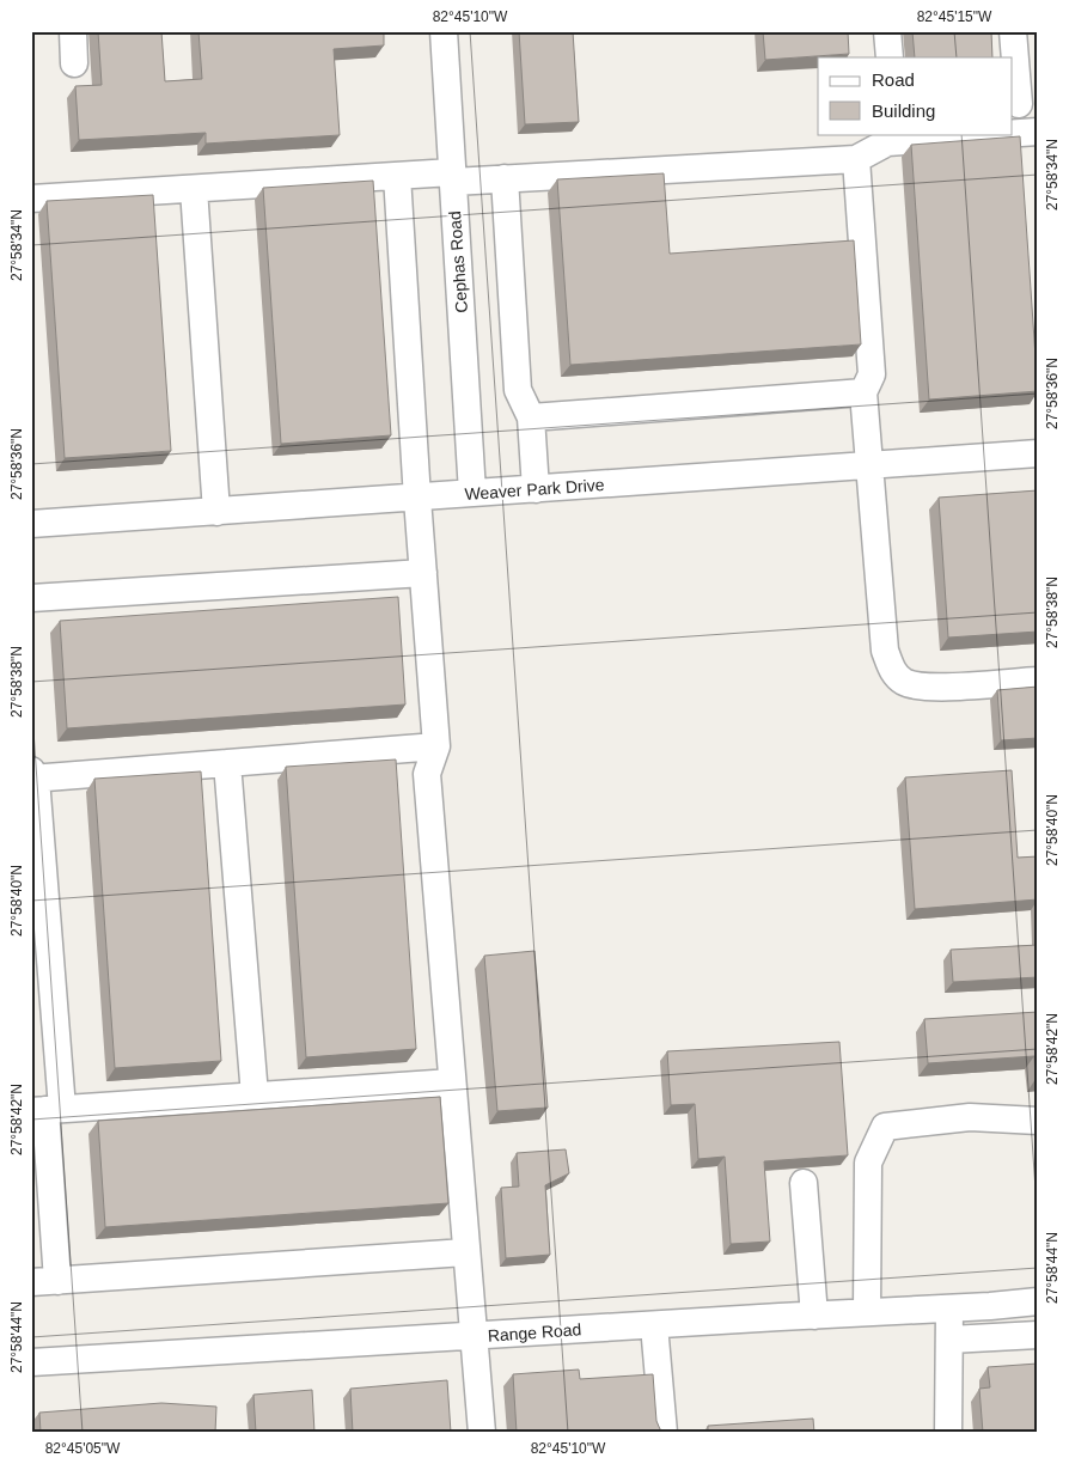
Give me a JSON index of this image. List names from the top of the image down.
{
  "streets": {
    "street": ["Cephas Road", "Weaver Park Drive", "Range Road"]
  },
  "crossings": [
    ["Cephas Road", "Weaver Park Drive"]
  ],
  "legend": ["Road", "Building"],
  "coordinates": [
    "82°45'10\"W",
    "82°45'15\"W",
    "27°58'34\"N",
    "27°58'36\"N",
    "27°58'38\"N",
    "27°58'40\"N",
    "27°58'42\"N",
    "27°58'44\"N",
    "82°45'05\"W"
  ]
}
